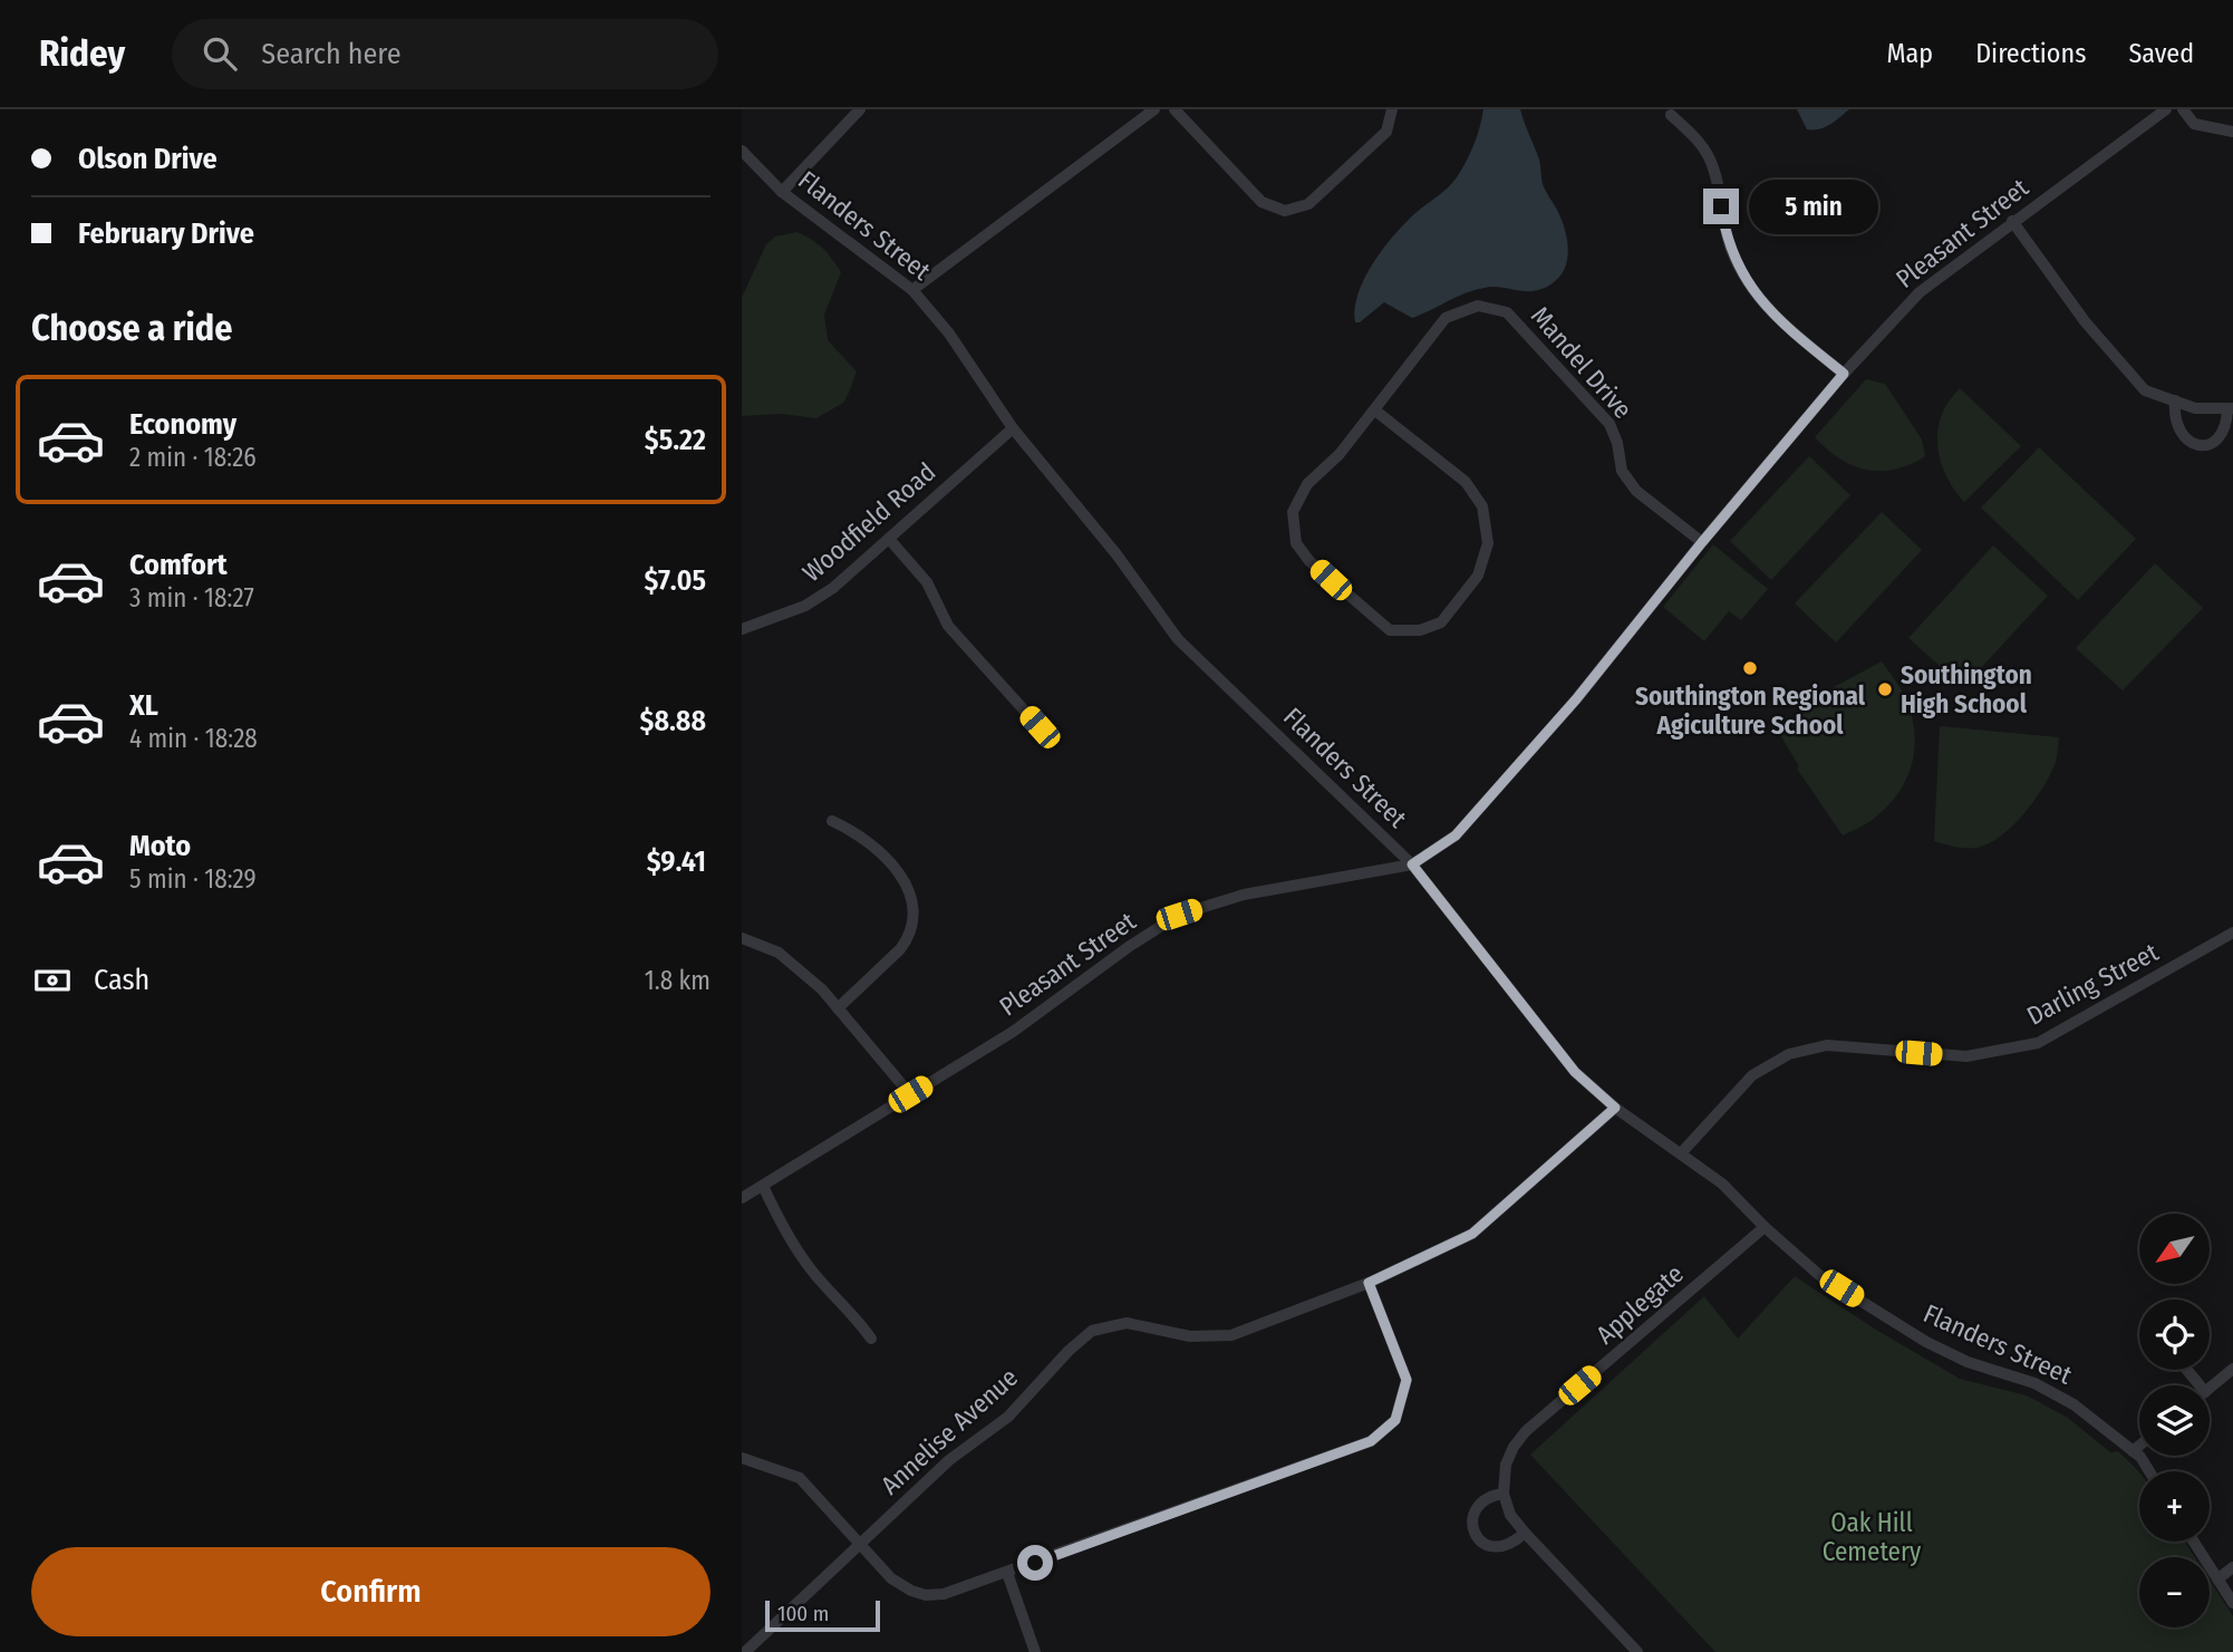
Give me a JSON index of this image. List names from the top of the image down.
{
  "streets": {
    "street": [
      "Flanders Street",
      "Pleasant Street",
      "Mandel Drive",
      "Woodfield Road",
      "Darling Street",
      "Applegate",
      "Annelise Avenue"
    ]
  },
  "crossings": [
    ["Flanders Street", "Pleasant Street"],
    ["Flanders Street", "Woodfield Road"],
    ["Flanders Street", "Darling Street"],
    ["Flanders Street", "Applegate"],
    ["Flanders Street", "Annelise Avenue"],
    ["Pleasant Street", "Mandel Drive"]
  ],
  "parks": ["Oak Hill Cemetery"],
  "places": ["Southington Regional Agiculture School", "Southington High School"],
  "scale_bar": "100 m",
  "north": "bottom left",
  "page": {
    "header": "Ridey",
    "search": "Search here",
    "nav": ["Map", "Directions", "Saved"],
    "banner": ["Olson Drive", "February Drive"],
    "bubble": "5 min",
    "heading": "Choose a ride",
    "list": [
      {
        "name": "Economy",
        "note": "2 min · 18:26",
        "value": "$5.22"
      },
      {
        "name": "Comfort",
        "note": "3 min · 18:27",
        "value": "$7.05"
      },
      {
        "name": "XL",
        "note": "4 min · 18:28",
        "value": "$8.88"
      },
      {
        "name": "Moto",
        "note": "5 min · 18:29",
        "value": "$9.41"
      }
    ],
    "pay": ["Cash", "1.8 km"],
    "map_buttons": ["+", "−"],
    "buttons": "Confirm",
    "scale": "100 m"
  }
}
